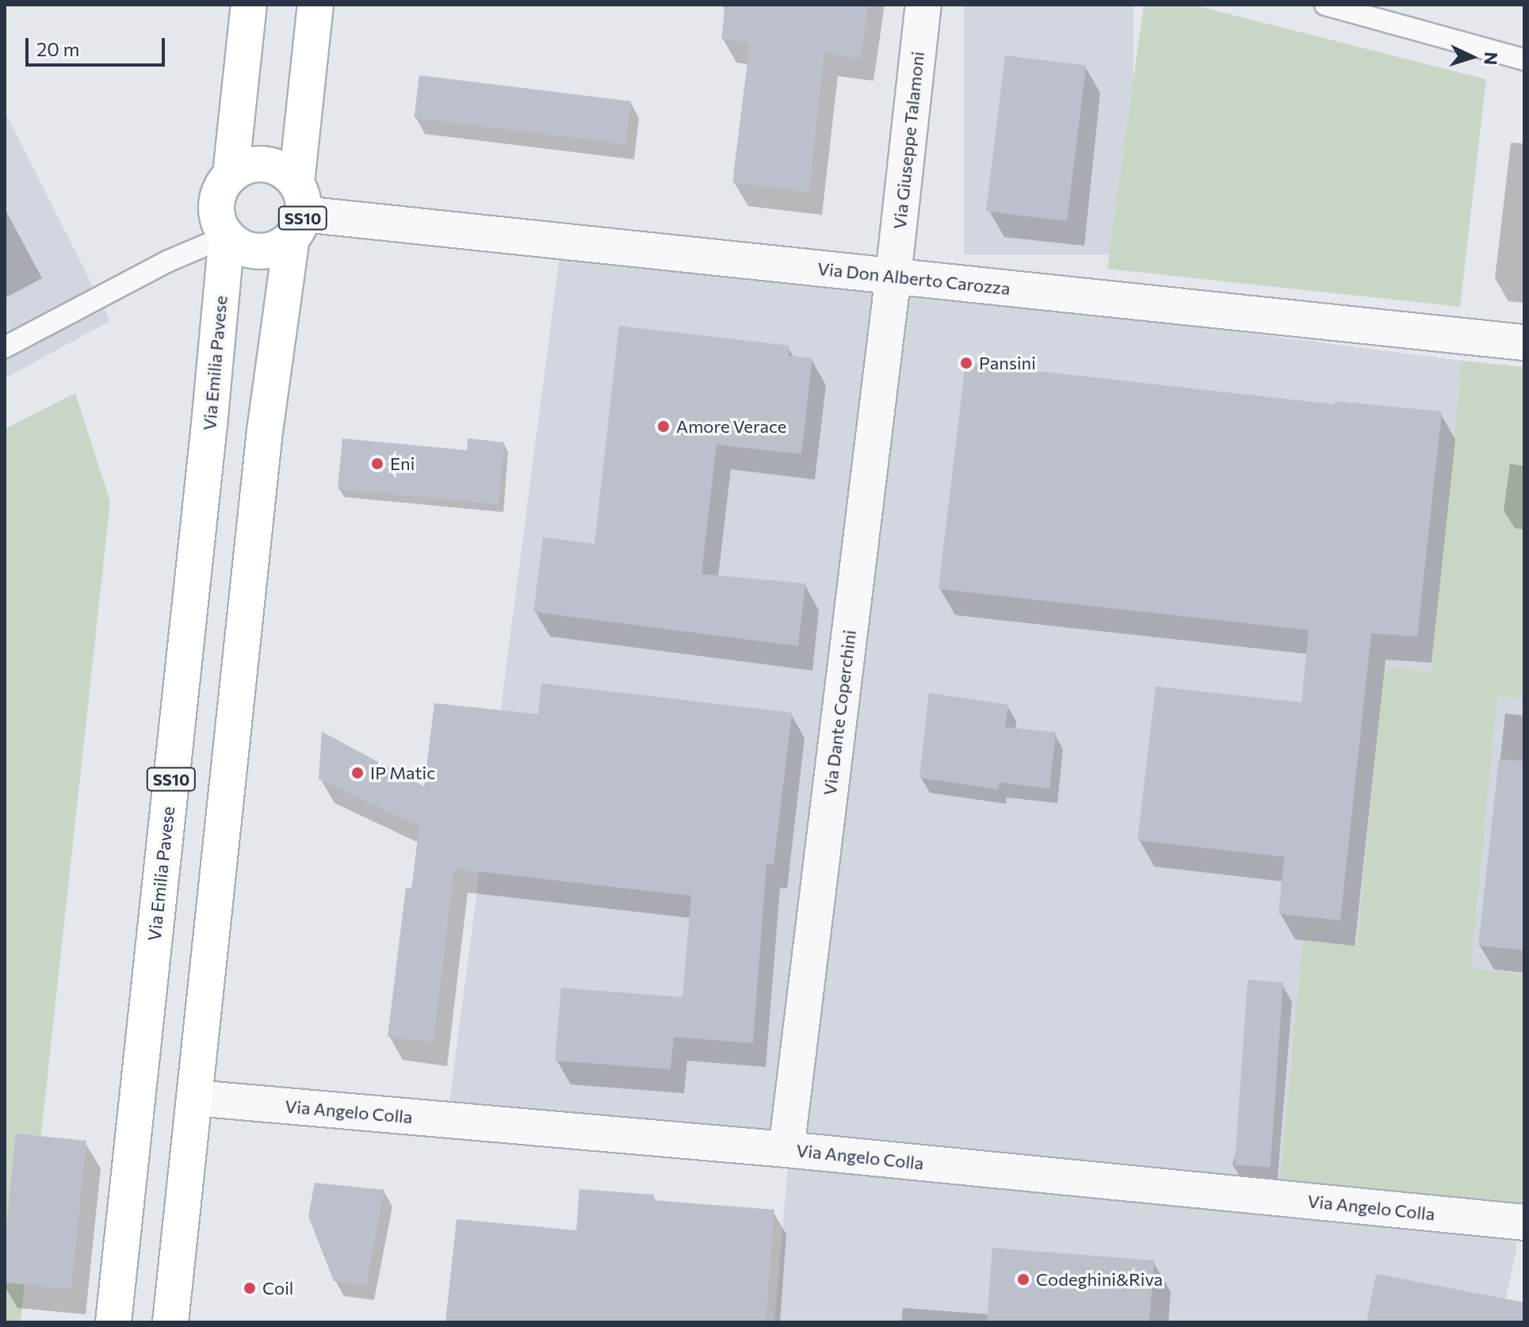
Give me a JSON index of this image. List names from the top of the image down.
{
  "streets": {
    "main road": ["SS10", "Via Emilia Pavese"],
    "street": [
      "Via Giuseppe Talamoni",
      "Via Don Alberto Carozza",
      "Via Dante Coperchini",
      "Via Angelo Colla"
    ]
  },
  "crossings": [
    ["Via Giuseppe Talamoni", "Via Don Alberto Carozza"],
    ["Via Giuseppe Talamoni", "Via Dante Coperchini"],
    ["SS10", "Via Don Alberto Carozza"],
    ["SS10", "Via Emilia Pavese"],
    ["SS10", "Via Angelo Colla"],
    ["Via Don Alberto Carozza", "Via Emilia Pavese"],
    ["Via Don Alberto Carozza", "Via Dante Coperchini"],
    ["Via Dante Coperchini", "Via Angelo Colla"]
  ],
  "places": [
    "Pansini",
    "Amore Verace",
    "Eni",
    "IP Matic",
    "Codeghini&Riva",
    "Coil"
  ],
  "scale_bar": "20 m",
  "north": "right"
}
